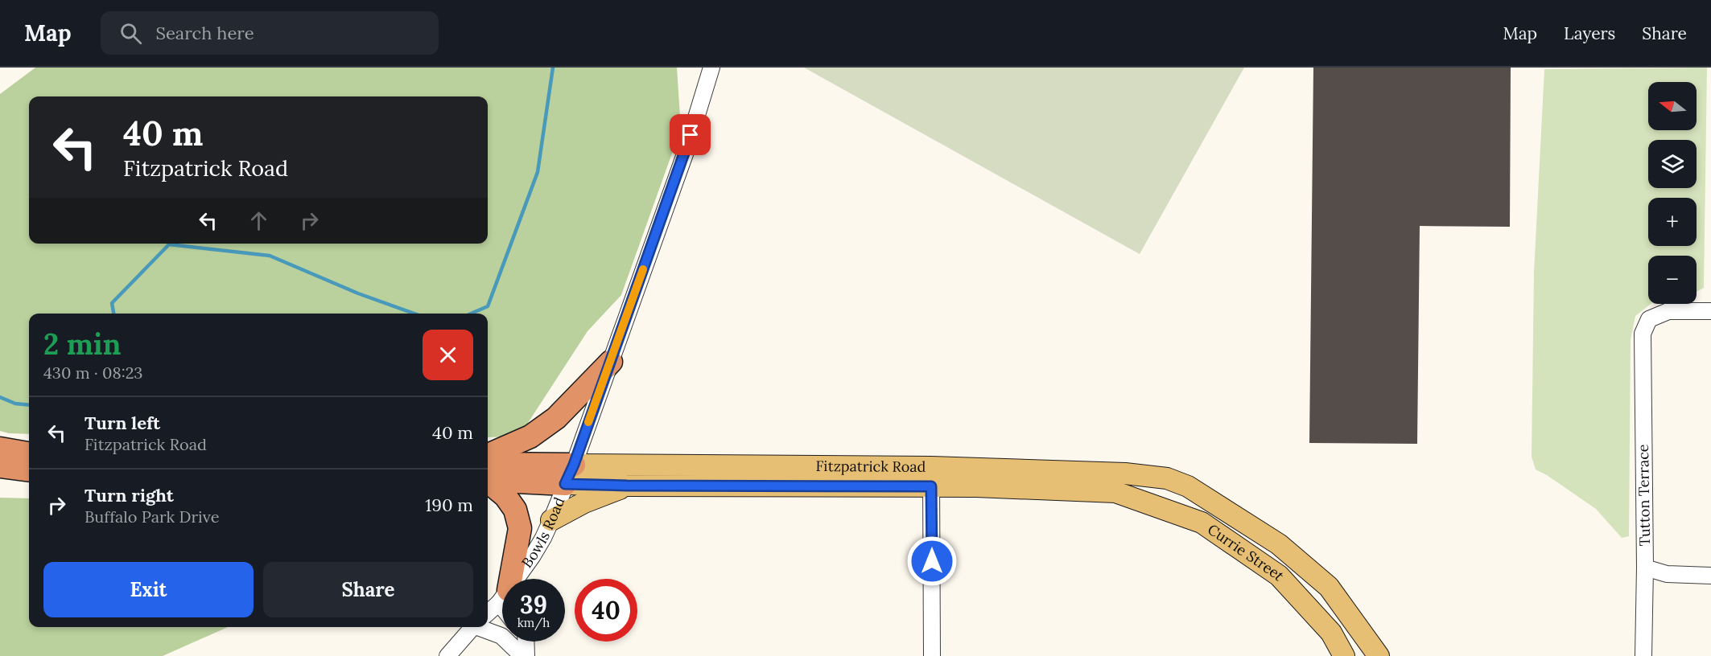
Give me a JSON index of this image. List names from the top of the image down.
{
  "streets": {
    "main road": ["Fitzpatrick Road", "Currie Street"],
    "street": ["Tutton Terrace", "Bowls Road"]
  },
  "crossings": [
    ["Fitzpatrick Road", "Bowls Road"],
    ["Fitzpatrick Road", "Currie Street"]
  ],
  "north": "left",
  "page": {
    "header": "Map",
    "search": "Search here",
    "nav": ["Map", "Layers", "Share"],
    "map_buttons": ["+", "−"],
    "turn": ["40 m", "Fitzpatrick Road"],
    "heading": ["2 min", "430 m · 08:23"],
    "list": [
      {
        "name": "Turn left",
        "note": "Fitzpatrick Road",
        "value": "40 m"
      },
      {
        "name": "Turn right",
        "note": "Buffalo Park Drive",
        "value": "190 m"
      }
    ],
    "buttons": ["Exit", "Share"],
    "speed": "39 km/h",
    "limit": "40"
  }
}
